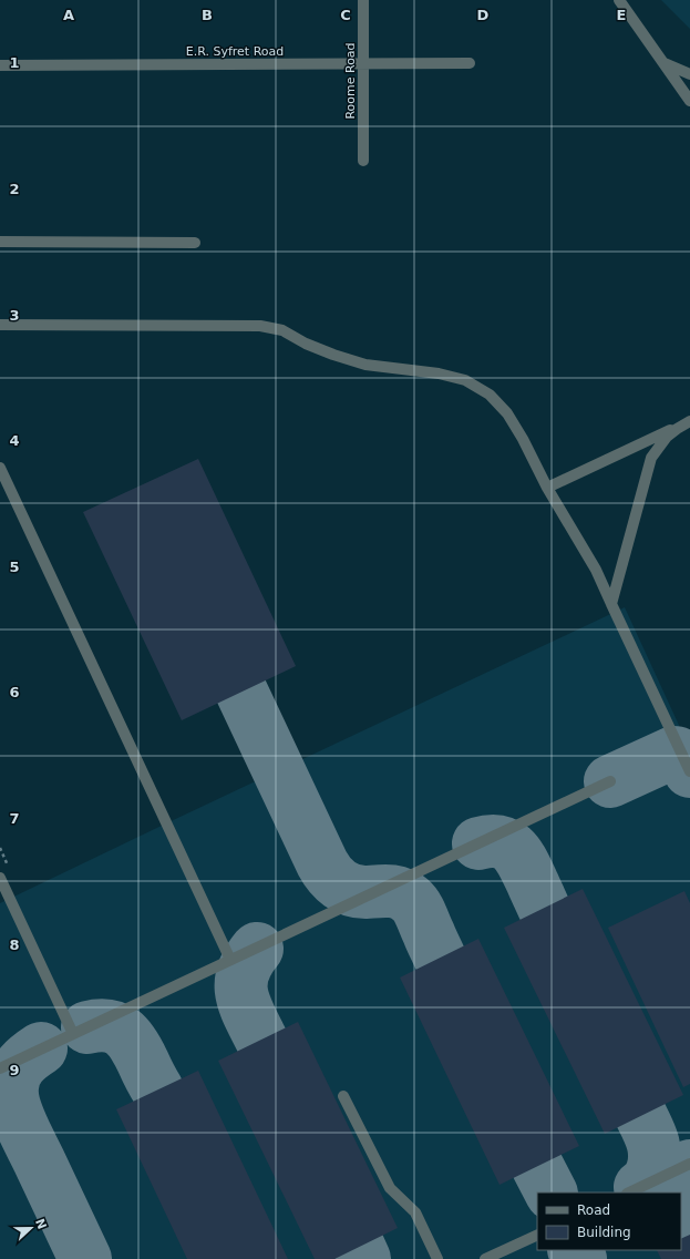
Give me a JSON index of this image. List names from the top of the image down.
{
  "streets": {
    "street": ["E.R. Syfret Road", "Roome Road"]
  },
  "crossings": [
    ["E.R. Syfret Road", "Roome Road"]
  ],
  "legend": ["Road", "Building"],
  "north": "right",
  "grid": {
    "columns": [
      "A",
      "B",
      "C",
      "D",
      "E"
    ],
    "rows": [
      "1",
      "2",
      "3",
      "4",
      "5",
      "6",
      "7",
      "8",
      "9"
    ]
  }
}
